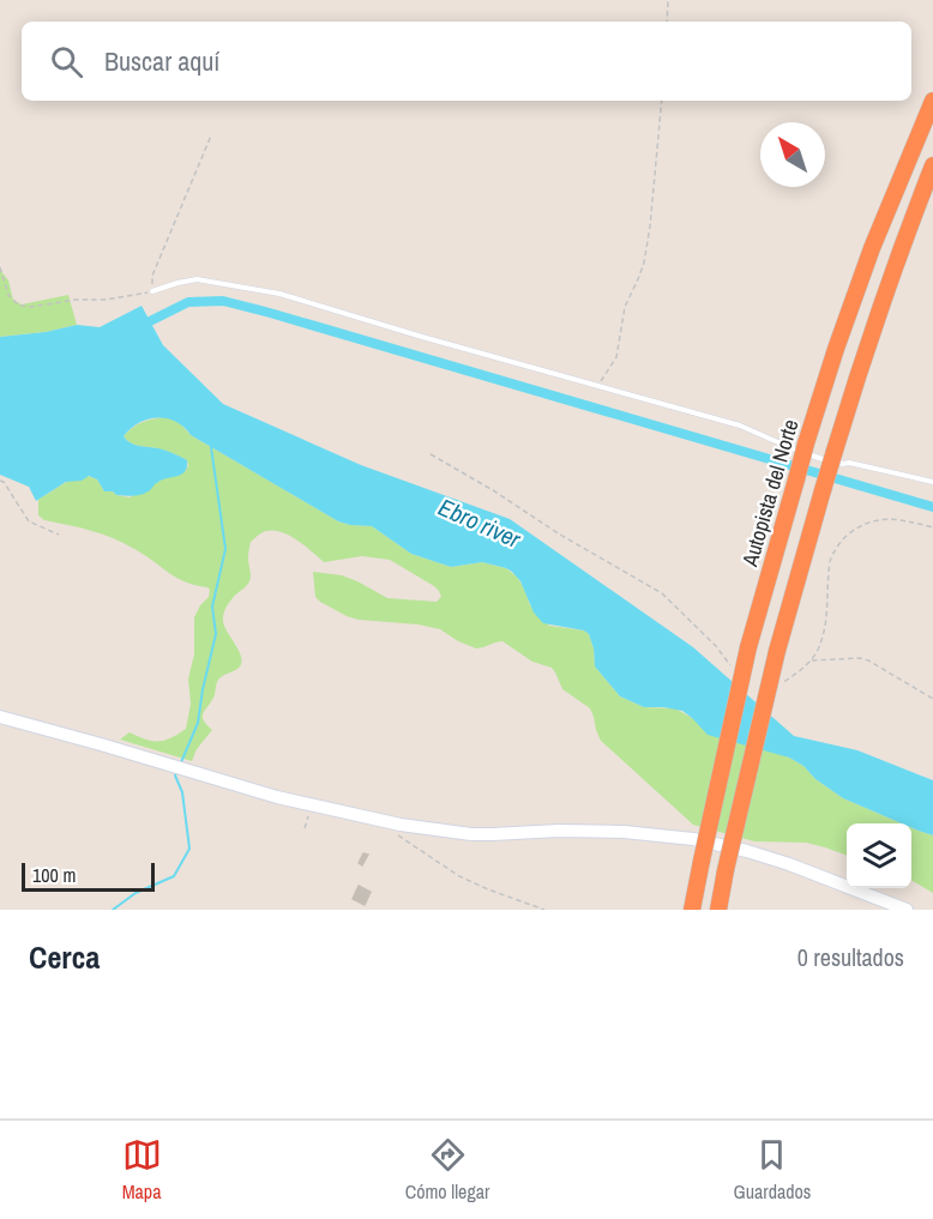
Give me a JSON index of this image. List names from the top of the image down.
{
  "streets": {
    "highway": ["Autopista del Norte"]
  },
  "water": ["Ebro river"],
  "scale_bar": "100 m",
  "north": "top left",
  "page": {
    "search": "Buscar aquí",
    "scale": "100 m",
    "heading": ["Cerca", "0 resultados"],
    "nav": ["Mapa", "Cómo llegar", "Guardados"]
  }
}
